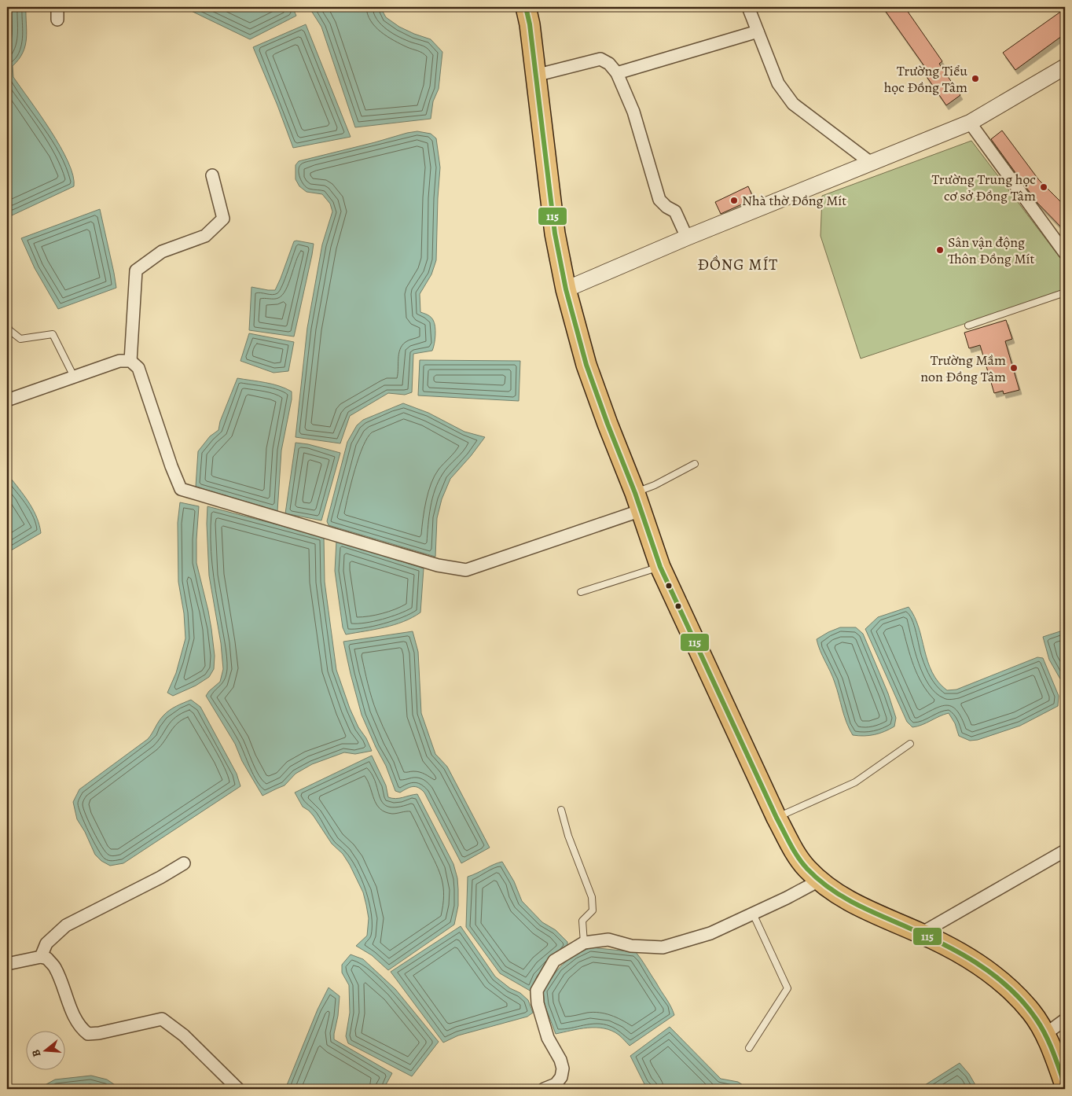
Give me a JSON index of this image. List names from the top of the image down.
{
  "districts": ["ĐỒNG MÍT"],
  "places": [
    "Trường Tiểu học Đồng Tâm",
    "Trường Trung học cơ sở Đồng Tâm",
    "Nhà thờ Đồng Mít",
    "Sân vận động Thôn Đồng Mít",
    "Trường Mầm non Đồng Tâm"
  ],
  "lines": ["transit line 115"],
  "north": "left"
}
